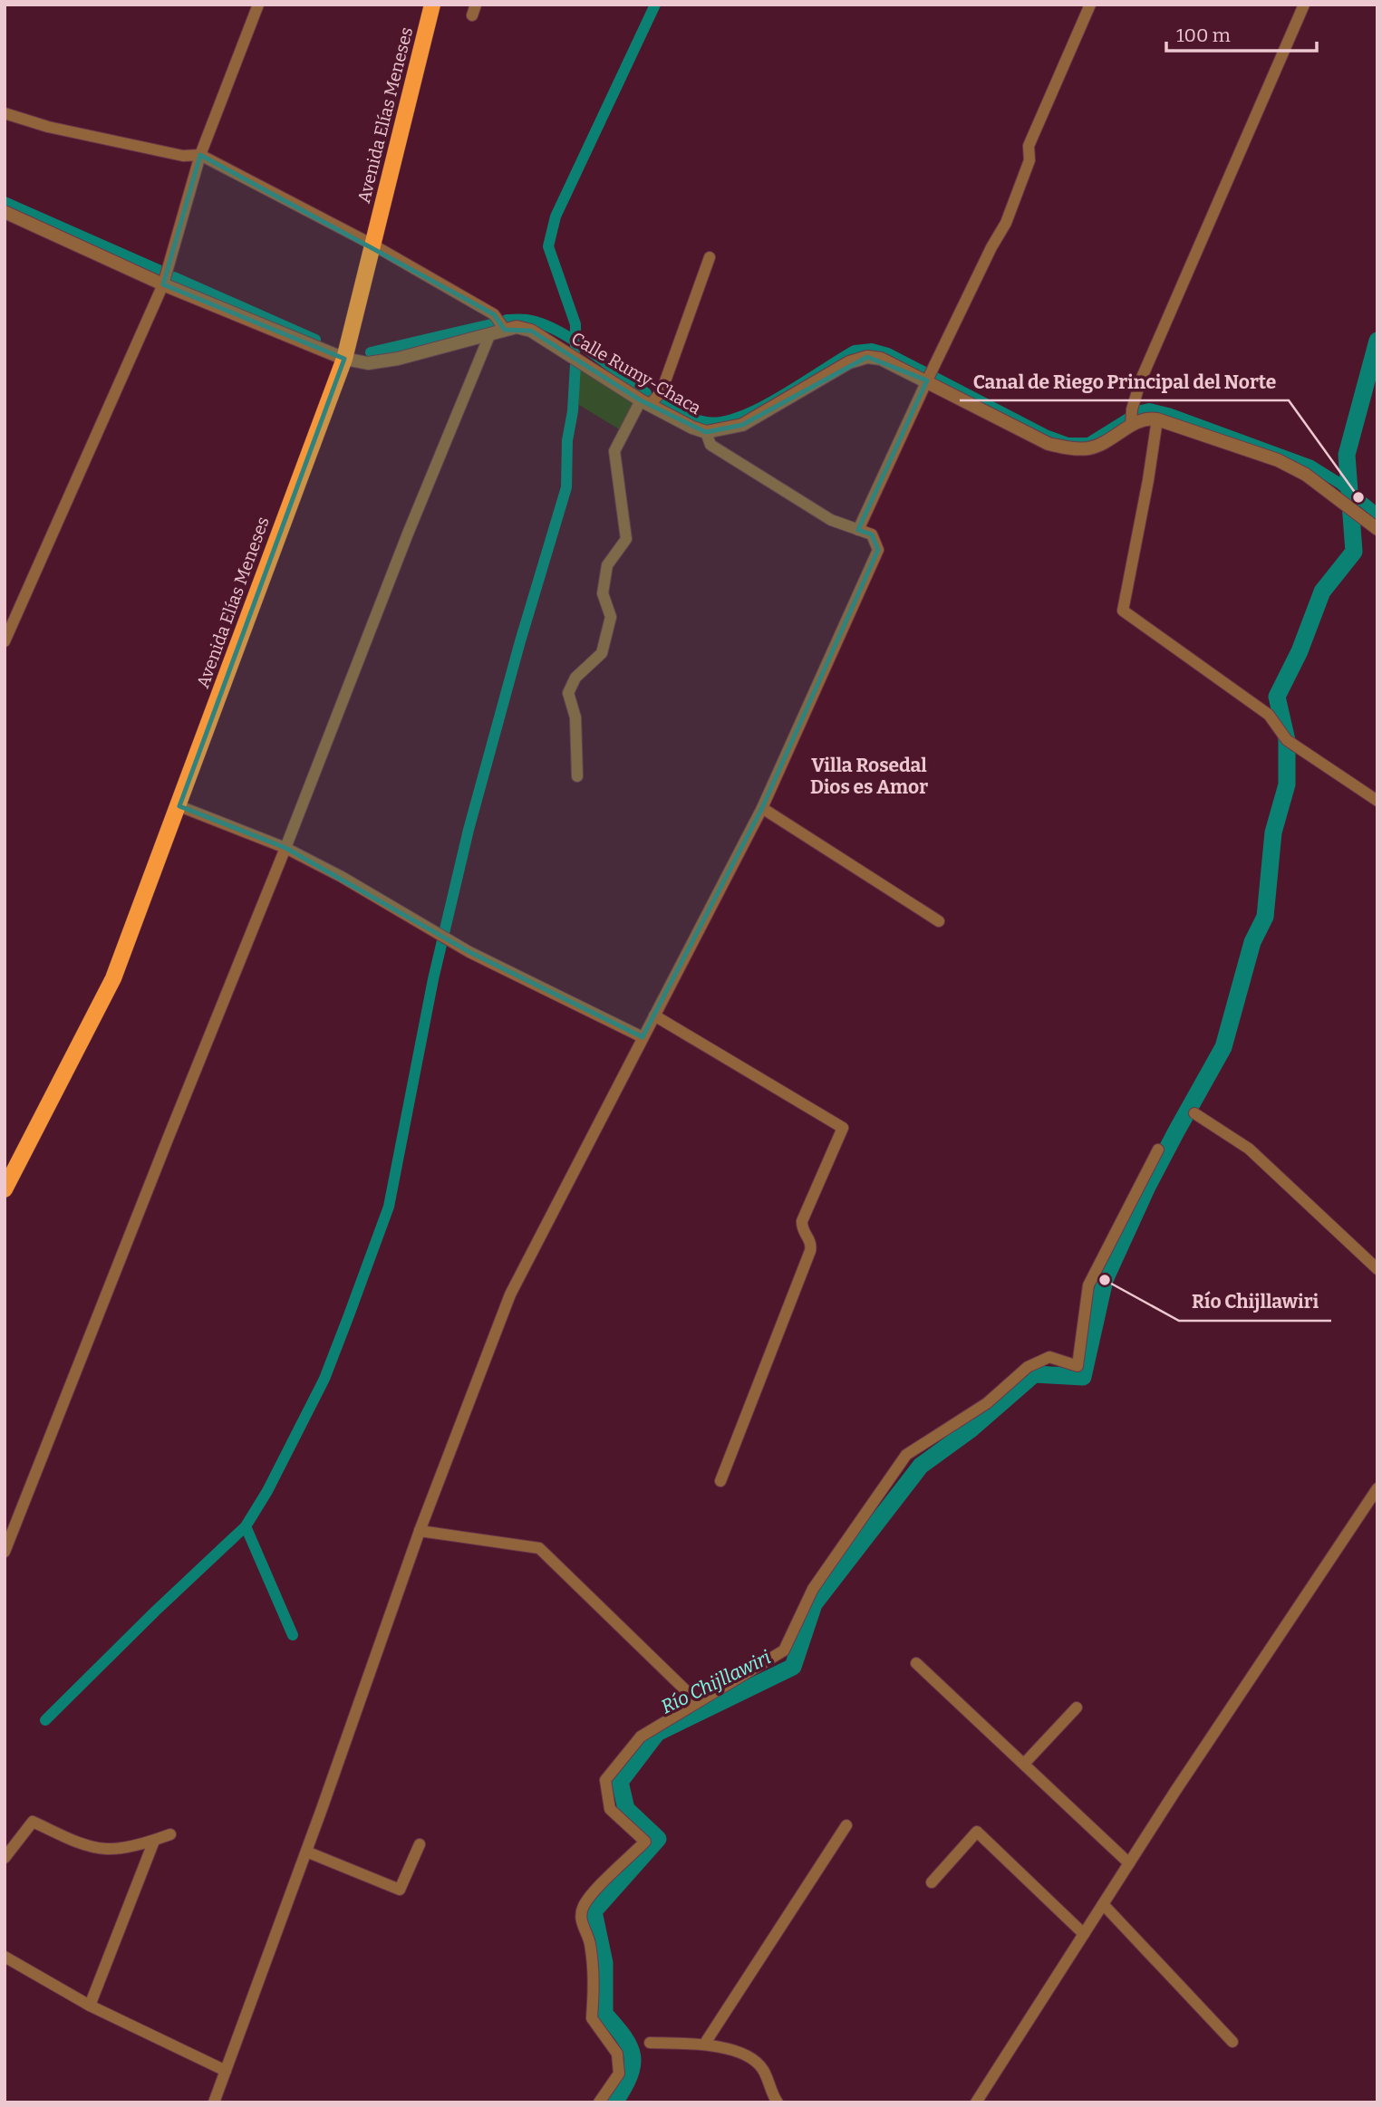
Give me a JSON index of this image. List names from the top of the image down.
{
  "streets": {
    "main road": ["Avenida Elías Meneses"],
    "street": ["Calle Rumy-Chaca"]
  },
  "crossings": [
    ["Avenida Elías Meneses", "Calle Rumy-Chaca"]
  ],
  "districts": ["Villa Rosedal Dios es Amor"],
  "water": ["Río Chijllawiri"],
  "places": ["Canal de Riego Principal del Norte", "Río Chijllawiri"],
  "scale_bar": "100 m"
}
